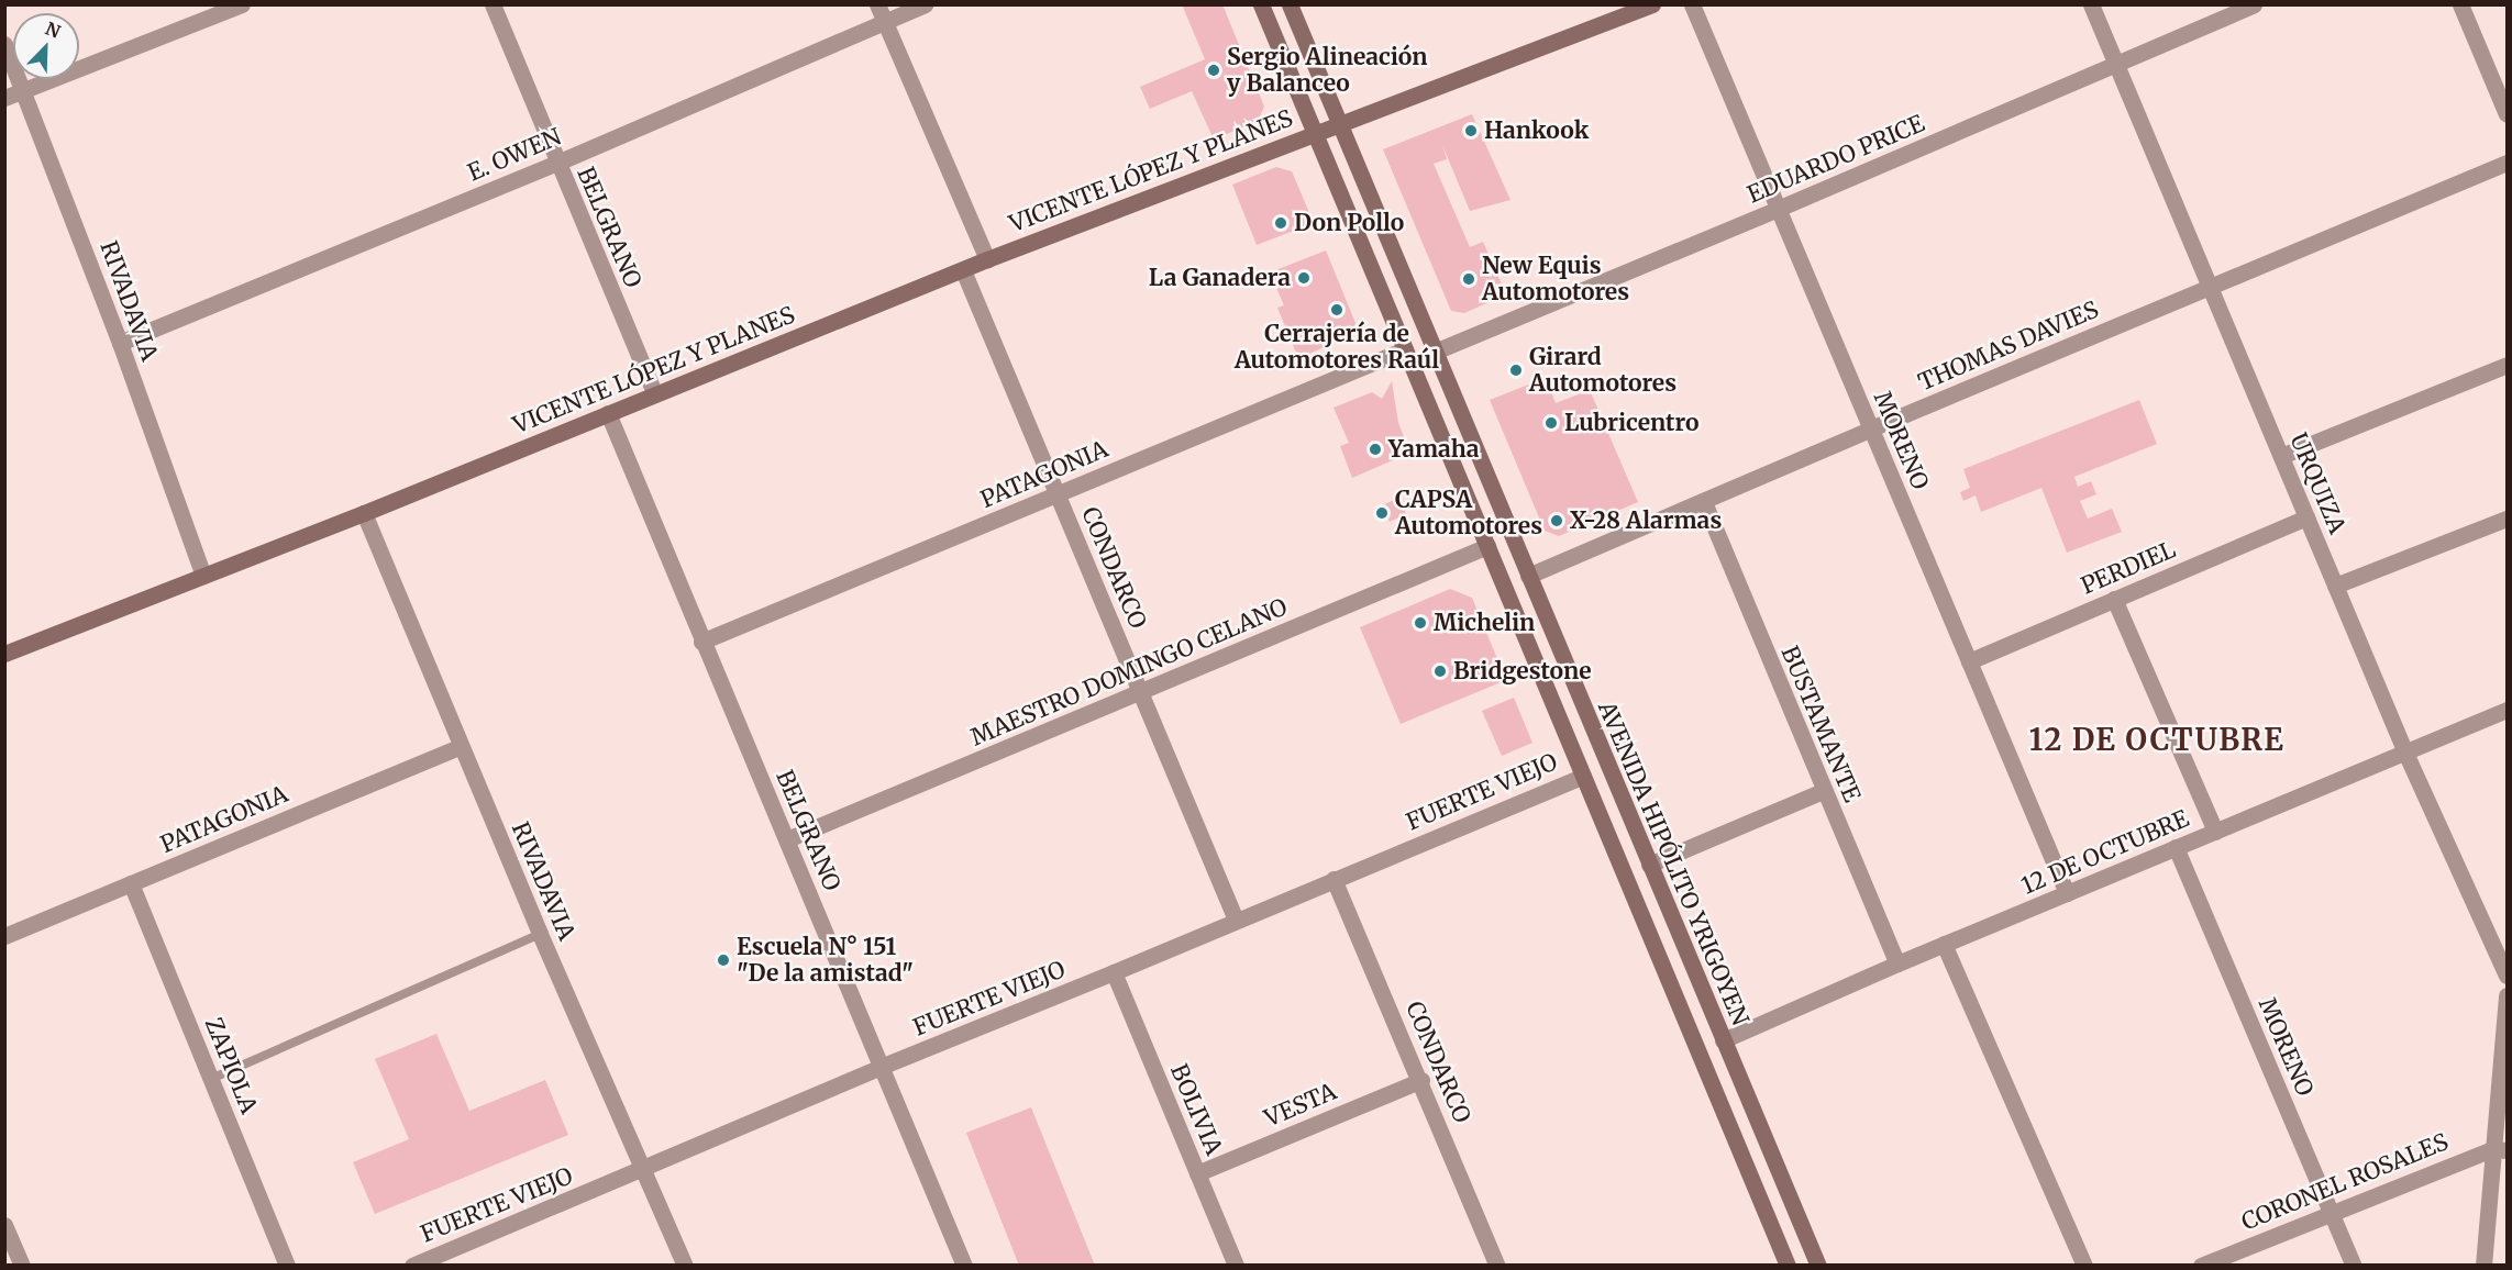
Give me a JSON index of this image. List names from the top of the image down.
{
  "streets": {
    "main road": ["VICENTE LÓPEZ Y PLANES", "AVENIDA HIPÓLITO YRIGOYEN"],
    "street": [
      "E. OWEN",
      "EDUARDO PRICE",
      "BELGRANO",
      "RIVADAVIA",
      "THOMAS DAVIES",
      "MORENO",
      "PATAGONIA",
      "URQUIZA",
      "CONDARCO",
      "PERDIEL",
      "MAESTRO DOMINGO CELANO",
      "BUSTAMANTE",
      "FUERTE VIEJO",
      "12 DE OCTUBRE",
      "ZAPIOLA",
      "VESTA",
      "BOLIVIA",
      "CORONEL ROSALES"
    ]
  },
  "crossings": [
    ["E. OWEN", "BELGRANO"],
    ["E. OWEN", "RIVADAVIA"],
    ["EDUARDO PRICE", "MORENO"],
    ["EDUARDO PRICE", "URQUIZA"],
    ["EDUARDO PRICE", "AVENIDA HIPÓLITO YRIGOYEN"],
    ["VICENTE LÓPEZ Y PLANES", "BELGRANO"],
    ["VICENTE LÓPEZ Y PLANES", "RIVADAVIA"],
    ["VICENTE LÓPEZ Y PLANES", "CONDARCO"],
    ["VICENTE LÓPEZ Y PLANES", "AVENIDA HIPÓLITO YRIGOYEN"],
    ["BELGRANO", "PATAGONIA"],
    ["BELGRANO", "MAESTRO DOMINGO CELANO"],
    ["BELGRANO", "FUERTE VIEJO"],
    ["RIVADAVIA", "PATAGONIA"],
    ["RIVADAVIA", "FUERTE VIEJO"],
    ["THOMAS DAVIES", "MORENO"],
    ["THOMAS DAVIES", "URQUIZA"],
    ["THOMAS DAVIES", "BUSTAMANTE"],
    ["THOMAS DAVIES", "AVENIDA HIPÓLITO YRIGOYEN"],
    ["MORENO", "PERDIEL"],
    ["MORENO", "12 DE OCTUBRE"],
    ["MORENO", "CORONEL ROSALES"],
    ["PATAGONIA", "CONDARCO"],
    ["PATAGONIA", "AVENIDA HIPÓLITO YRIGOYEN"],
    ["PATAGONIA", "ZAPIOLA"],
    ["URQUIZA", "PERDIEL"],
    ["URQUIZA", "12 DE OCTUBRE"],
    ["CONDARCO", "MAESTRO DOMINGO CELANO"],
    ["CONDARCO", "FUERTE VIEJO"],
    ["CONDARCO", "VESTA"],
    ["MAESTRO DOMINGO CELANO", "AVENIDA HIPÓLITO YRIGOYEN"],
    ["BUSTAMANTE", "12 DE OCTUBRE"],
    ["FUERTE VIEJO", "AVENIDA HIPÓLITO YRIGOYEN"],
    ["FUERTE VIEJO", "BOLIVIA"],
    ["12 DE OCTUBRE", "AVENIDA HIPÓLITO YRIGOYEN"],
    ["VESTA", "BOLIVIA"]
  ],
  "districts": ["12 DE OCTUBRE"],
  "places": [
    "Sergio Alineación y Balanceo",
    "Hankook",
    "Don Pollo",
    "La Ganadera",
    "New Equis Automotores",
    "Cerrajería de Automotores Raúl",
    "Girard Automotores",
    "Lubricentro",
    "Yamaha",
    "CAPSA Automotores",
    "X-28 Alarmas",
    "Michelin",
    "Bridgestone",
    "Escuela N° 151 \"De la amistad\""
  ],
  "north": "top right"
}
